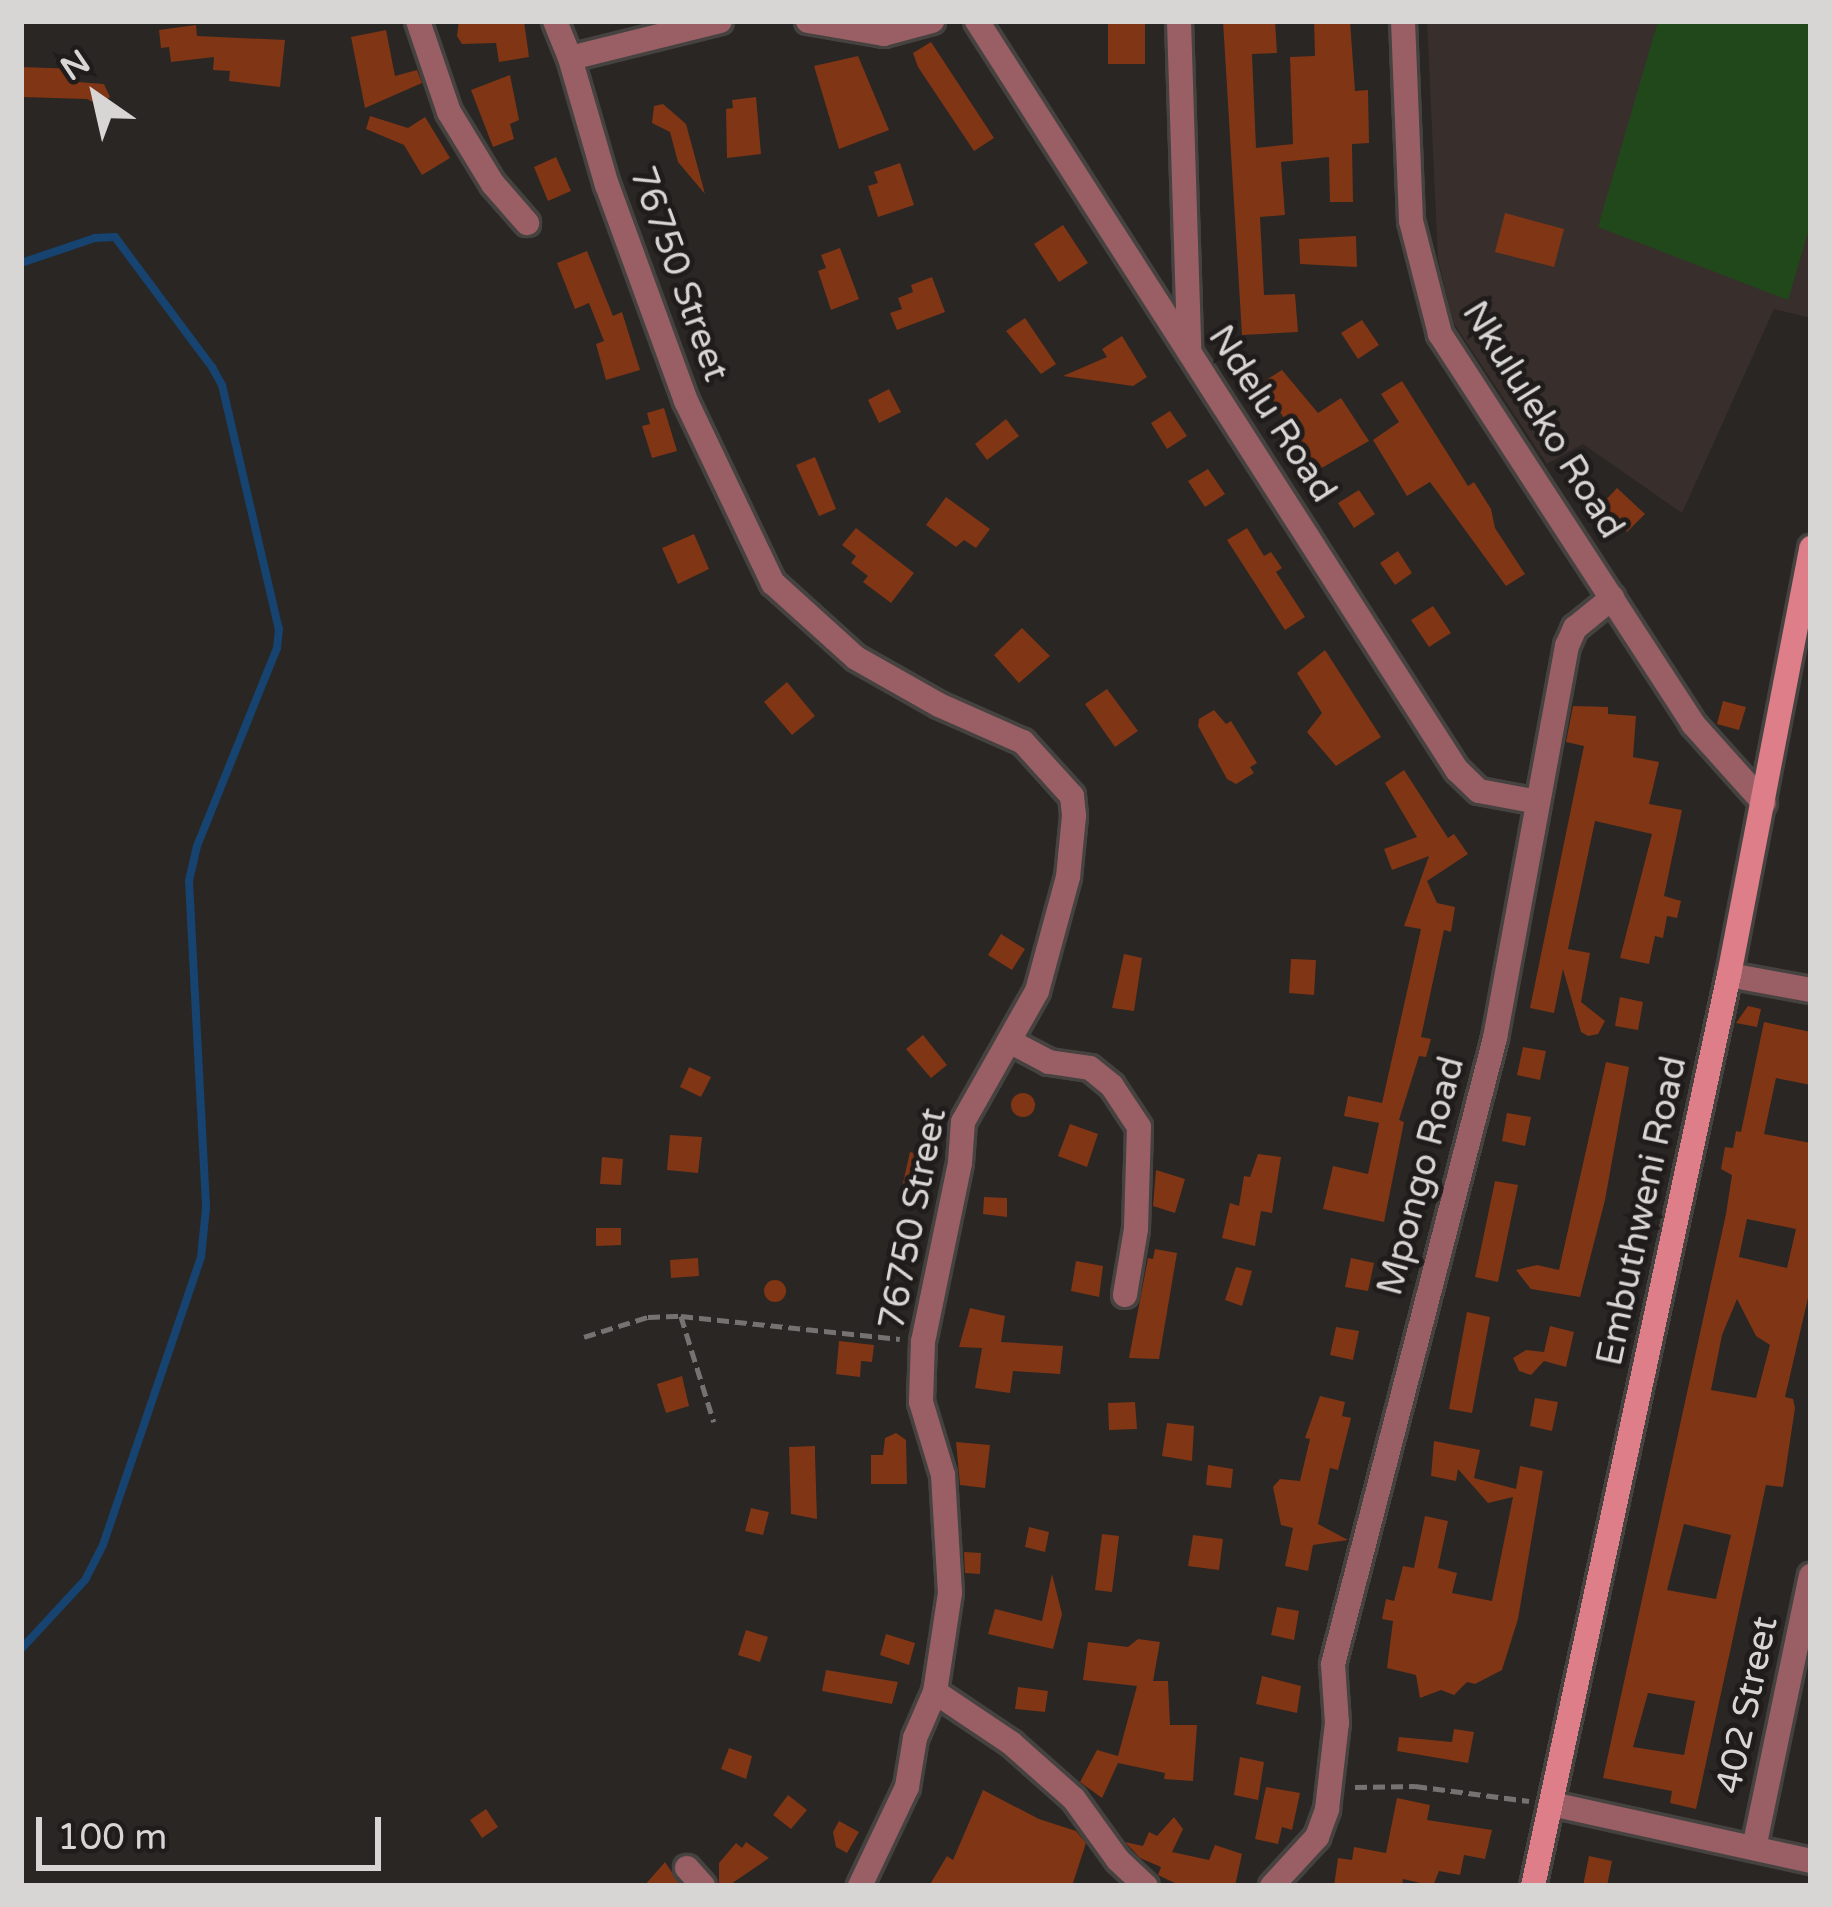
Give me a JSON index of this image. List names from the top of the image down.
{
  "streets": {
    "street": [
      "76750 Street",
      "Ndelu Road",
      "Nkululeko Road",
      "Mpongo Road",
      "Embuthweni Road",
      "402 Street"
    ]
  },
  "crossings": [
    ["Ndelu Road", "Mpongo Road"],
    ["Nkululeko Road", "Mpongo Road"],
    ["Nkululeko Road", "Embuthweni Road"]
  ],
  "scale_bar": "100 m",
  "north": "top left"
}
